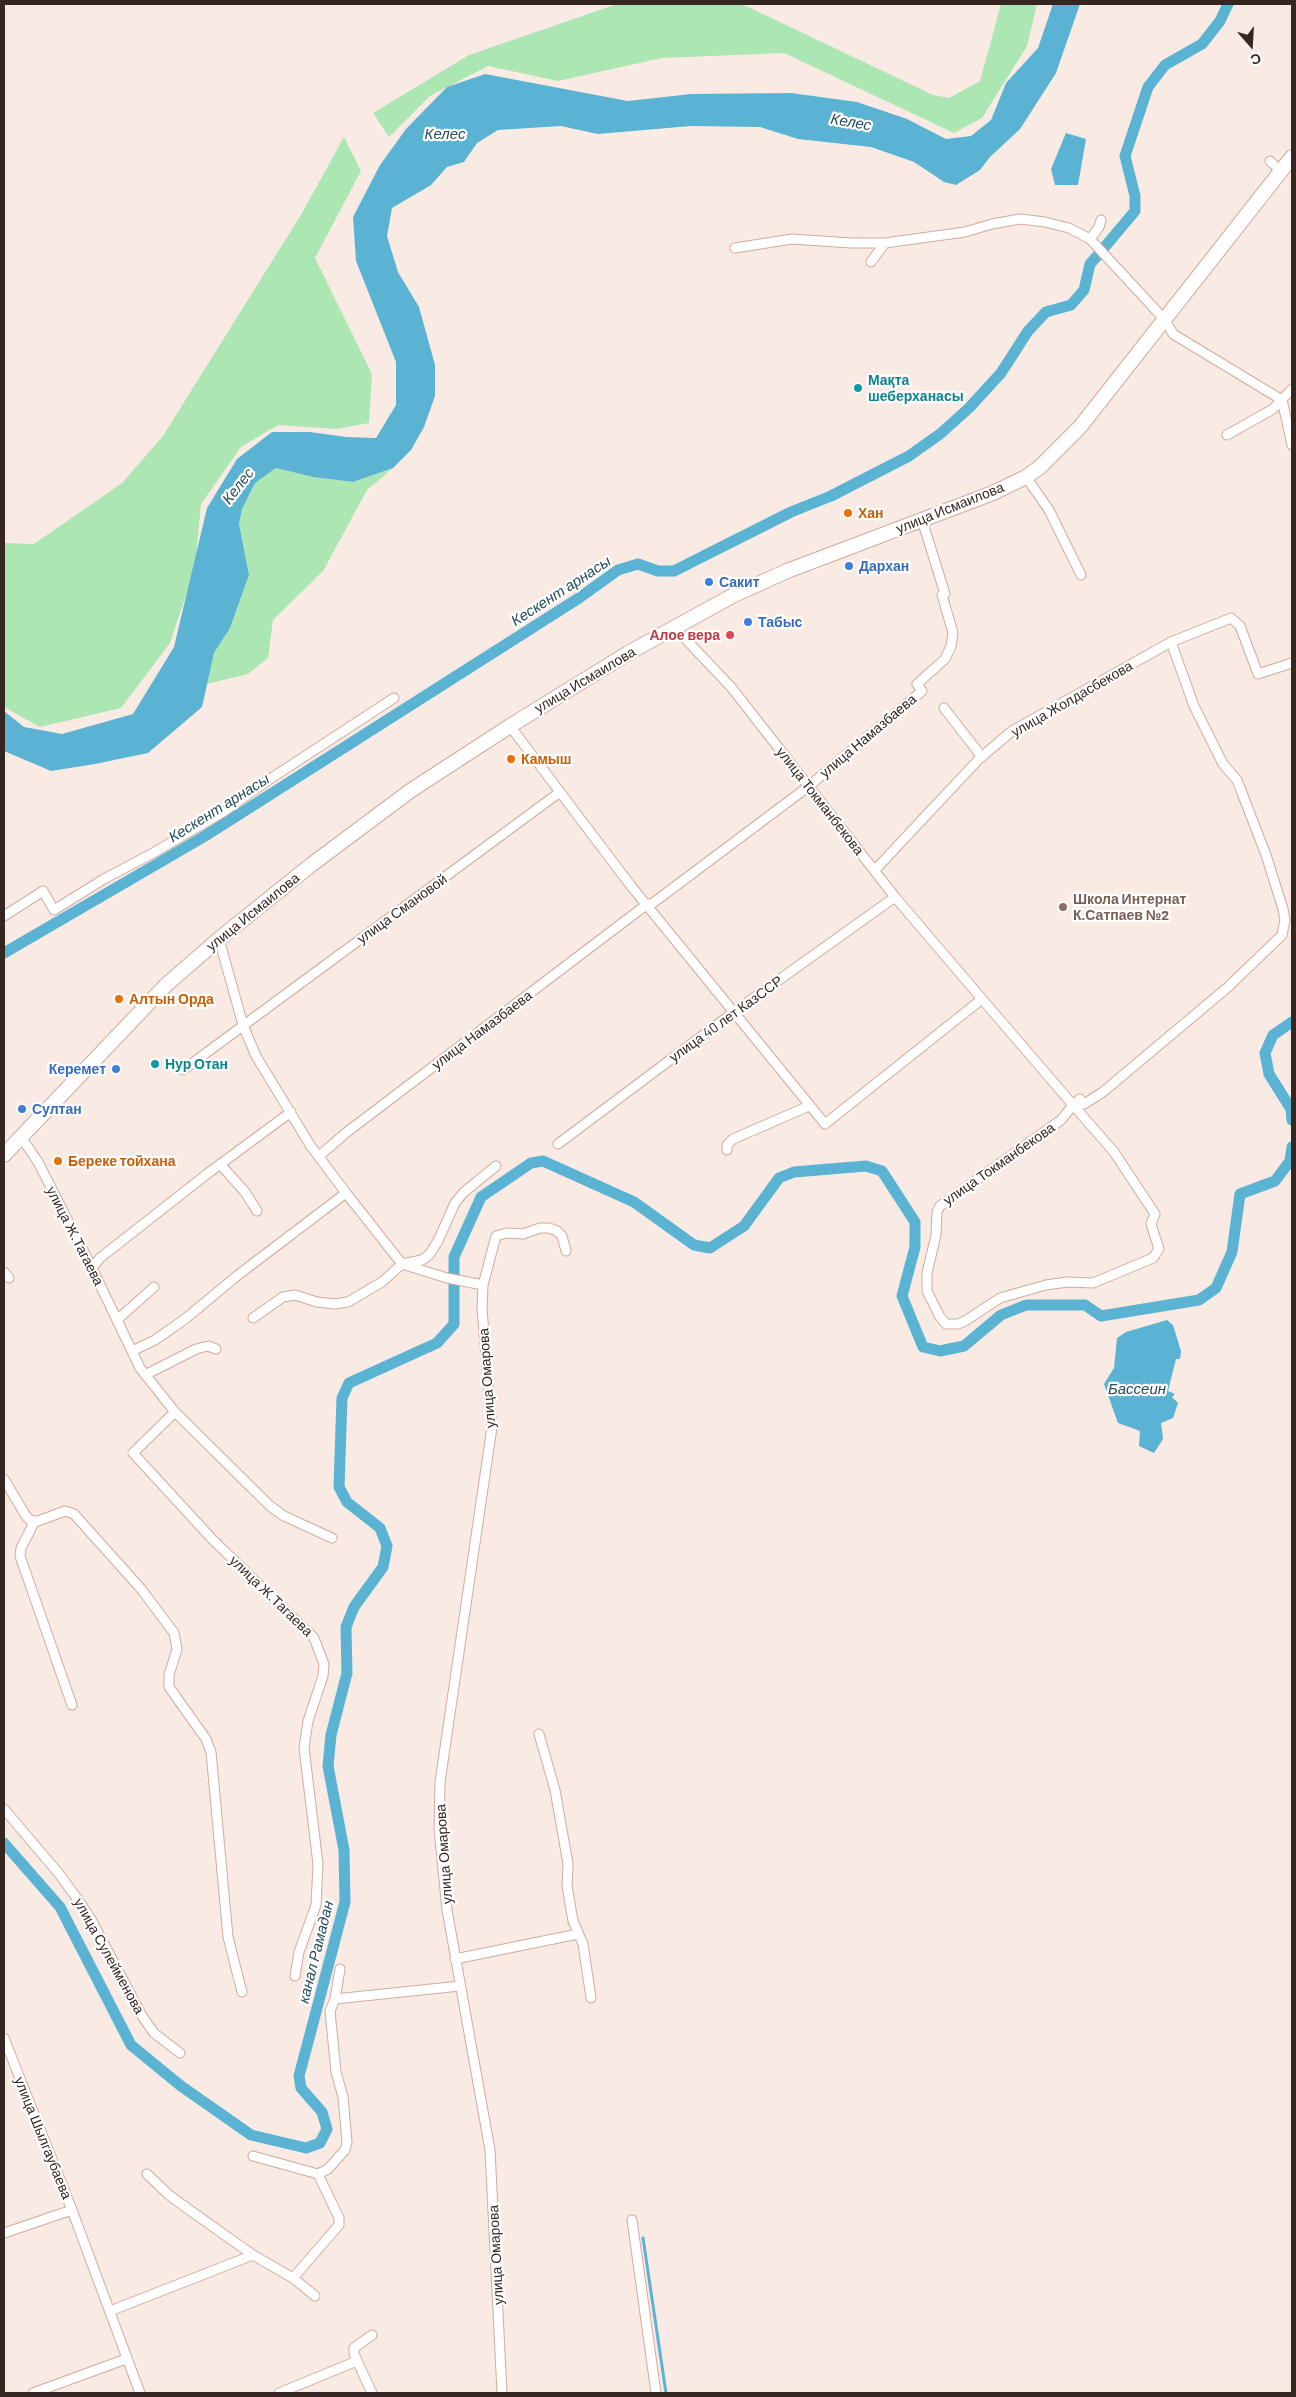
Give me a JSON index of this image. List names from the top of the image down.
{
  "streets": {
    "main road": ["улица Исмаилова"],
    "street": [
      "улица Жолдасбекова",
      "улица Намазбаева",
      "улица Токманбекова",
      "улица Смановой",
      "улица 40 лет КазССР",
      "улица Ж.Тагаева",
      "улица Омарова",
      "улица Сулейменова",
      "улица Шылгаубаева"
    ]
  },
  "crossings": [
    ["улица Исмаилова", "улица Намазбаева"],
    ["улица Исмаилова", "улица Токманбекова"],
    ["улица Исмаилова", "улица Ж.Тагаева"],
    ["улица Жолдасбекова", "улица Токманбекова"],
    ["улица Намазбаева", "улица Токманбекова"],
    ["улица Токманбекова", "улица 40 лет КазССР"]
  ],
  "water": [
    "Келес",
    "Кескент арнасы",
    "Бассеин",
    "канал Рамадан"
  ],
  "places": [
    "Мақта шеберханасы",
    "Хан",
    "Дархан",
    "Сакит",
    "Табыс",
    "Алое вера",
    "Камыш",
    "Школа Интернат К.Сатпаев №2",
    "Алтын Орда",
    "Нур Отан",
    "Керемет",
    "Султан",
    "Береке тойхана"
  ],
  "north": "bottom"
}
